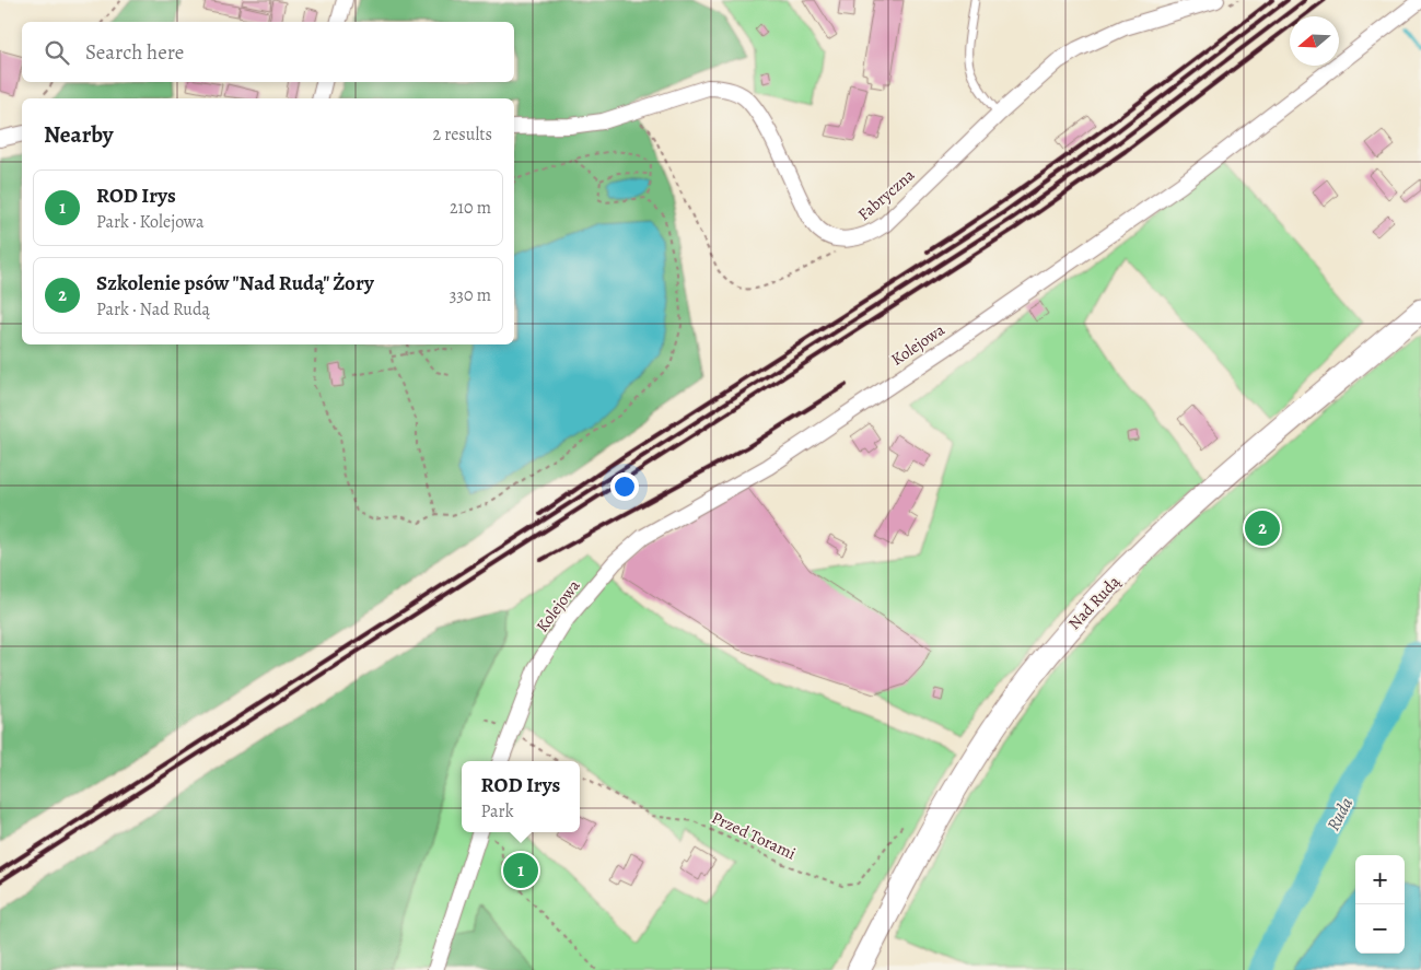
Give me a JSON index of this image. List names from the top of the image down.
{
  "streets": {
    "main road": ["Nad Rudą"],
    "street": ["Fabryczna", "Kolejowa"],
    "path": ["Przed Torami"]
  },
  "water": ["Ruda"],
  "north": "left",
  "page": {
    "search": "Search here",
    "heading": ["Nearby", "2 results"],
    "list": [
      {
        "mark": "1",
        "name": "ROD Irys",
        "note": "Park · Kolejowa",
        "value": "210 m"
      },
      {
        "mark": "2",
        "name": "Szkolenie psów \"Nad Rudą\" Żory",
        "note": "Park · Nad Rudą",
        "value": "330 m"
      }
    ],
    "pins": ["2", "1"],
    "popup": ["ROD Irys", "Park"],
    "map_buttons": ["+", "−"]
  }
}
